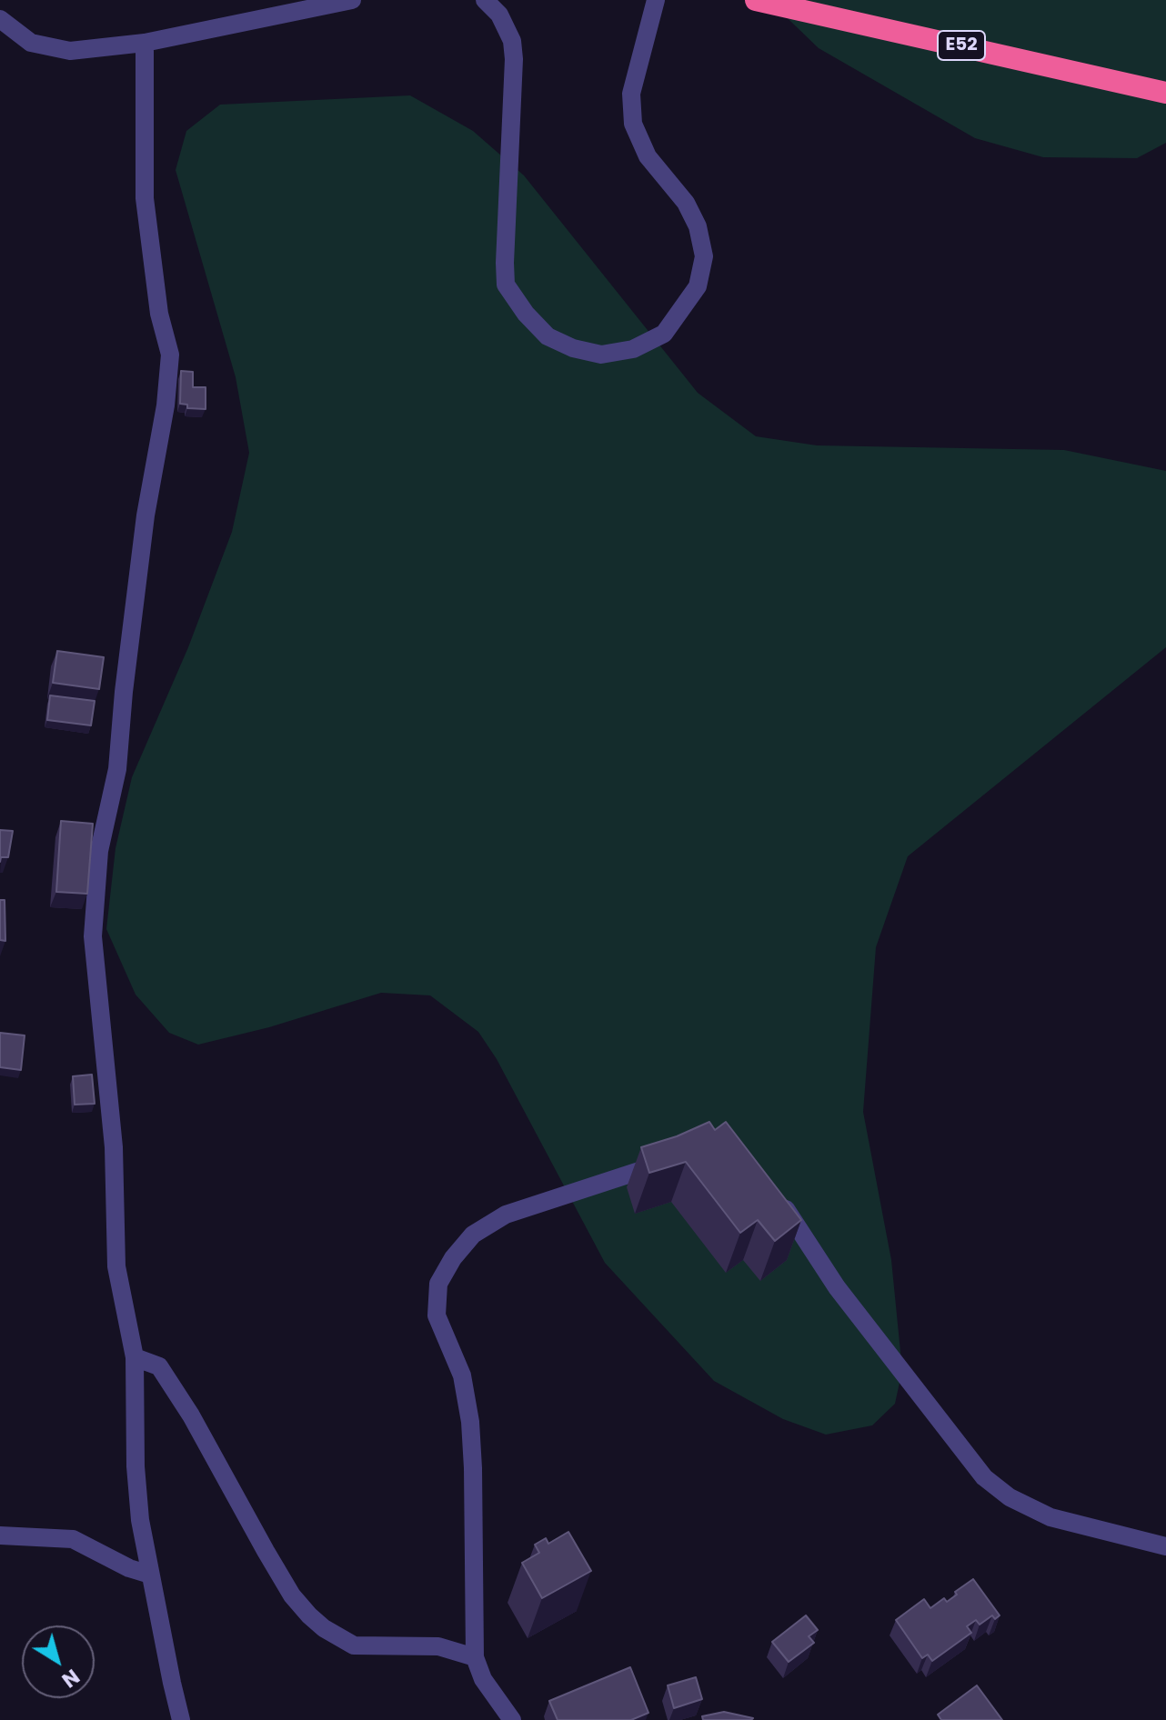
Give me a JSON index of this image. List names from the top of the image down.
{
  "streets": {
    "highway": ["E52"]
  },
  "north": "bottom right"
}
